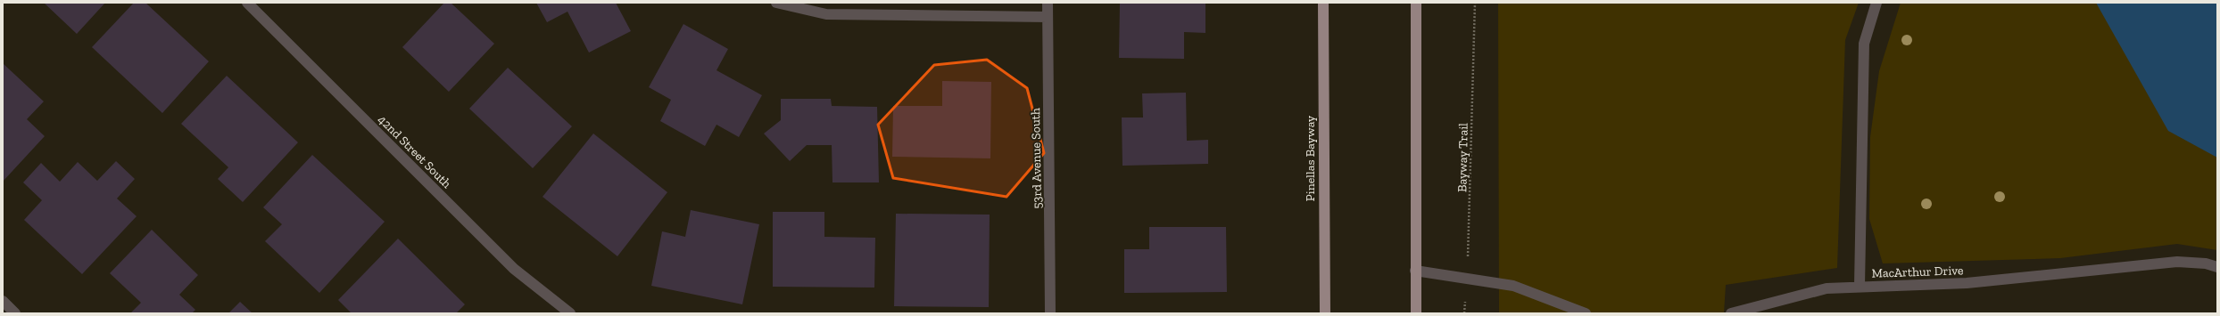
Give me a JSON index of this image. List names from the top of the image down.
{
  "streets": {
    "main road": ["Pinellas Bayway"],
    "street": ["42nd Street South", "53rd Avenue South", "MacArthur Drive"],
    "path": ["Bayway Trail"]
  }
}
